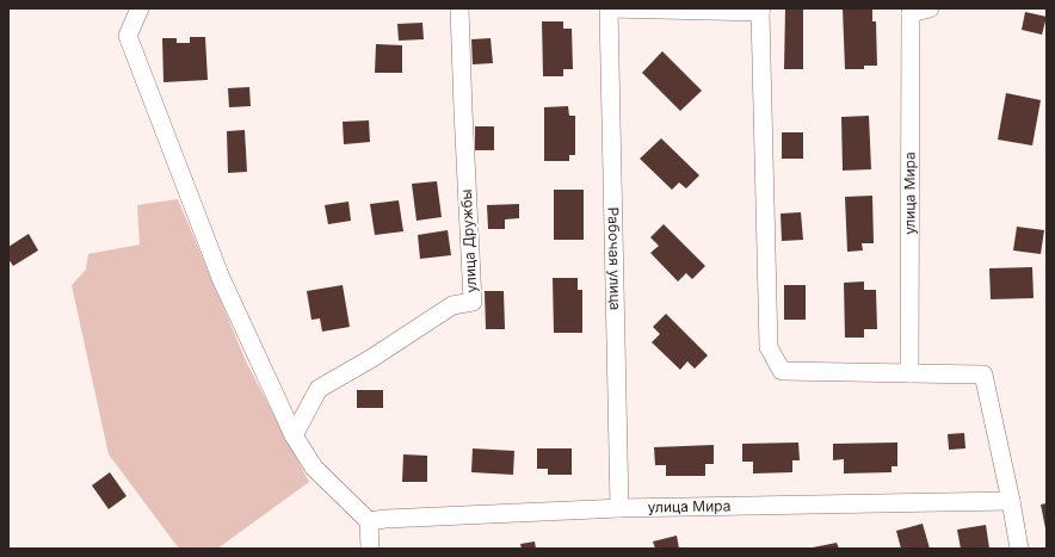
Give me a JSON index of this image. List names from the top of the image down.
{
  "streets": {
    "street": ["улица Мира", "улица Дружбы", "Рабочая улица"]
  },
  "crossings": [
    ["улица Мира", "Рабочая улица"]
  ]
}
